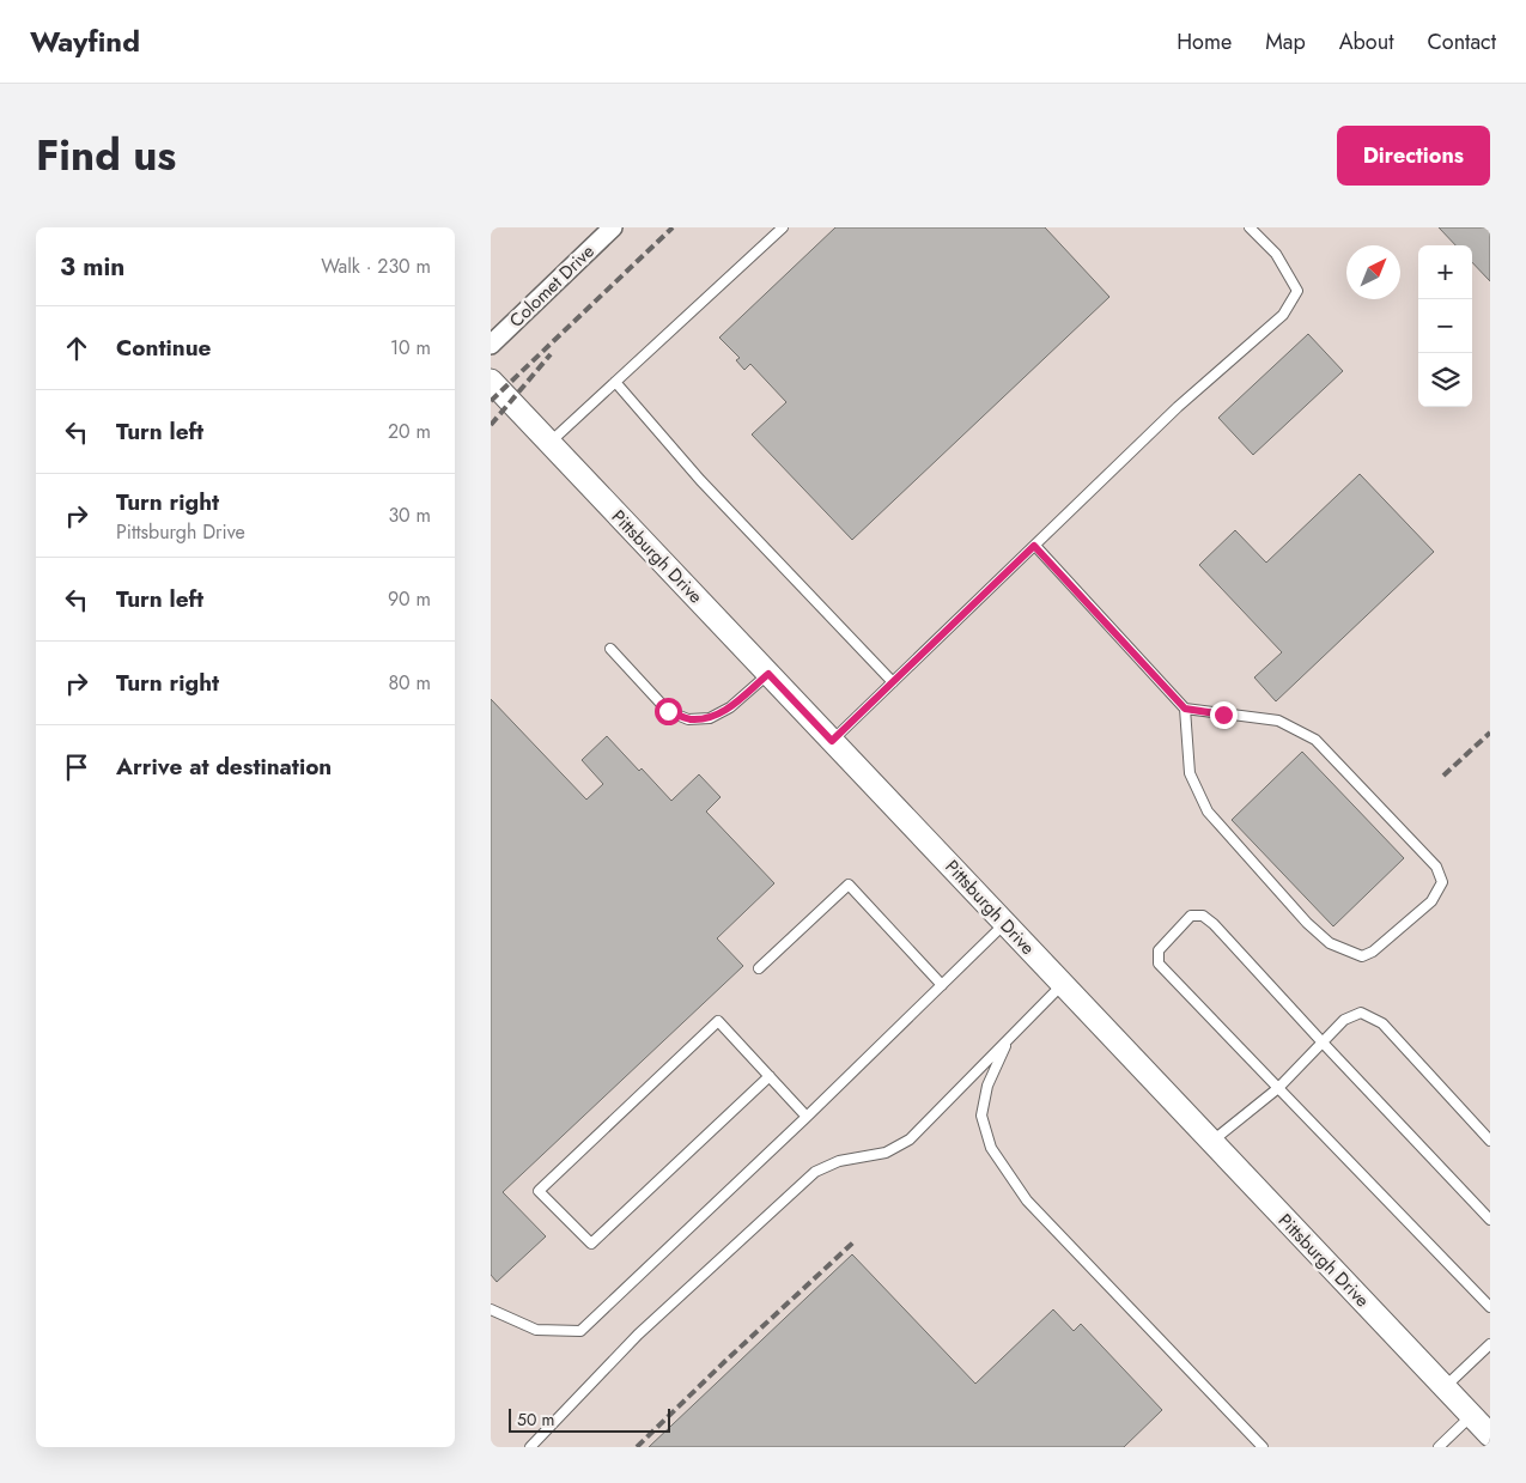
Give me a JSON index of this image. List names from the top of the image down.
{
  "streets": {
    "street": ["Colomet Drive", "Pittsburgh Drive"]
  },
  "scale_bar": "50 m",
  "north": "top right",
  "page": {
    "header": "Wayfind",
    "nav": [
      "Home",
      "Map",
      "About",
      "Contact"
    ],
    "title": "Find us",
    "buttons": "Directions",
    "heading": ["3 min", "Walk · 230 m"],
    "map_buttons": ["+", "−"],
    "list": [
      ["Continue", "10 m"],
      ["Turn left", "20 m"],
      ["Turn right", "Pittsburgh Drive", "30 m"],
      ["Turn left", "90 m"],
      ["Turn right", "80 m"],
      "Arrive at destination"
    ],
    "scale": "50 m"
  }
}
